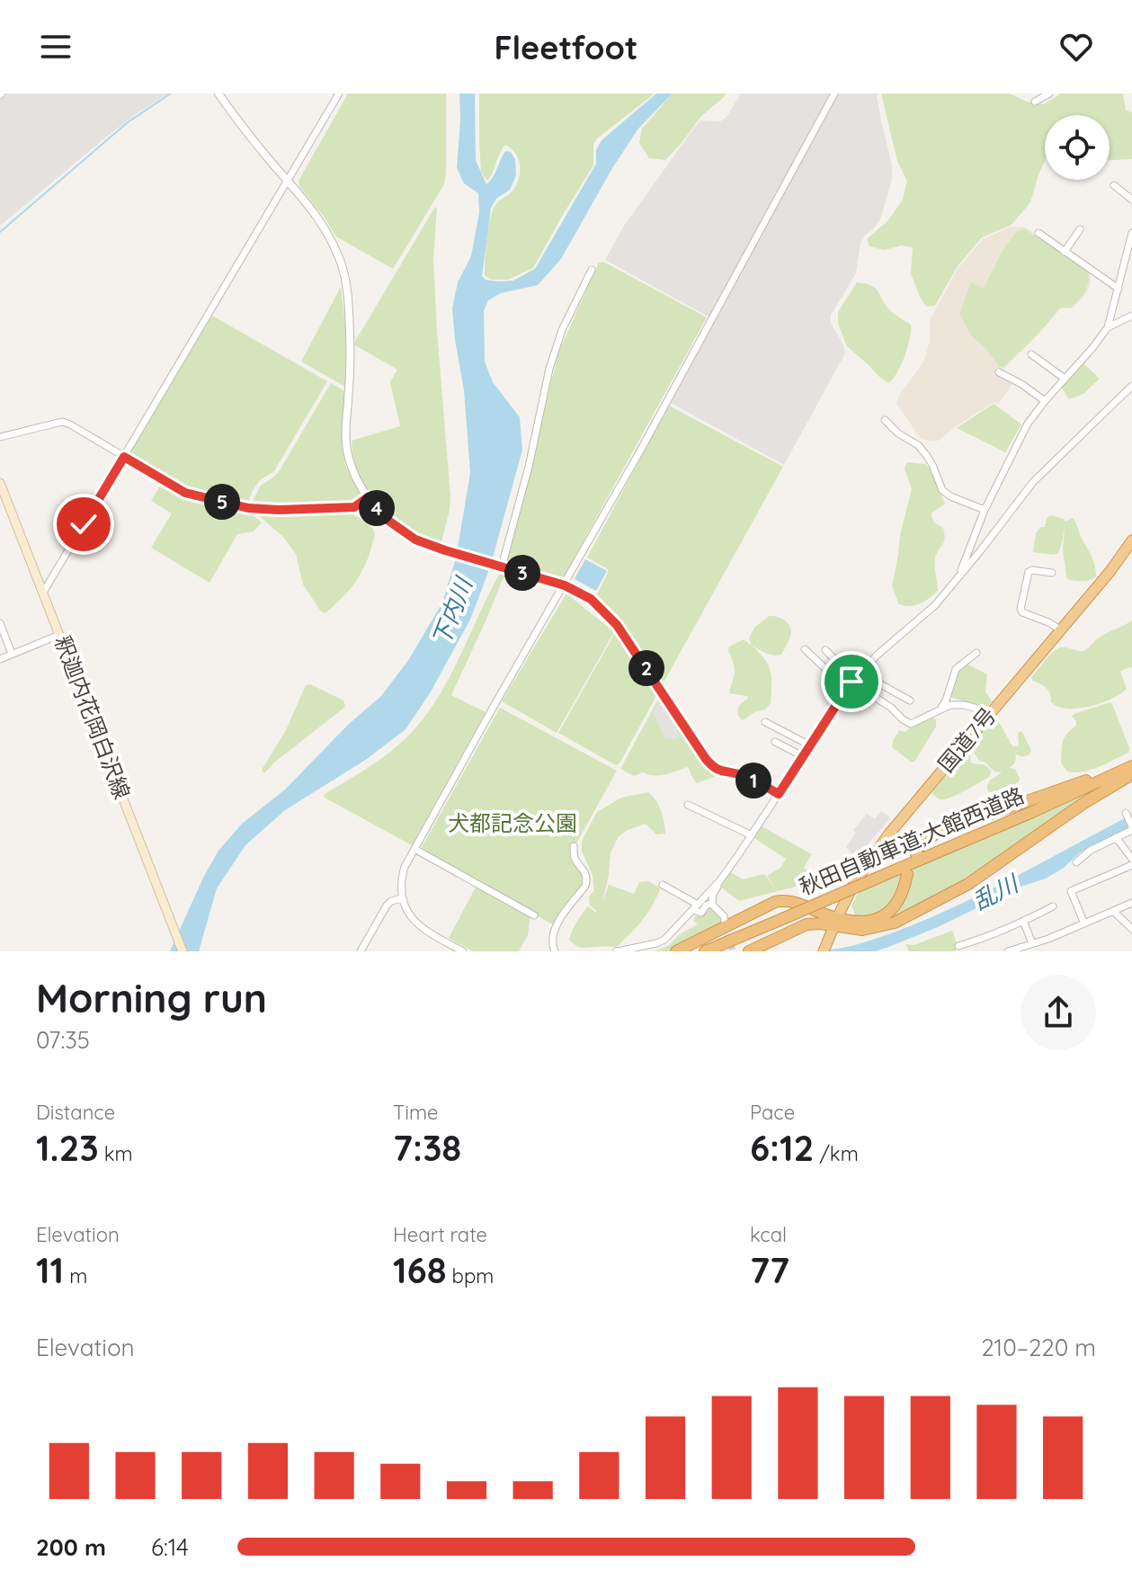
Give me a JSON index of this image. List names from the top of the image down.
{
  "streets": {
    "highway": ["国道7号", "秋田自動車道;大館西道路"],
    "main road": ["釈迦内花岡白沢線"]
  },
  "water": ["下内川", "乱川"],
  "parks": ["犬都記念公園"],
  "page": {
    "header": "Fleetfoot",
    "pins": [
      "5",
      "4",
      "3",
      "2",
      "1"
    ],
    "heading": ["Morning run", "07:35"],
    "stats": [
      ["Distance", "1.23 km"],
      ["Time", "7:38"],
      ["Pace", "6:12 /km"],
      ["Elevation", "11 m"],
      ["Heart rate", "168 bpm"],
      ["kcal", "77"]
    ],
    "chart": ["Elevation", "210–220 m"],
    "list": [
      {
        "name": "200 m",
        "note": "6:14"
      }
    ]
  }
}
